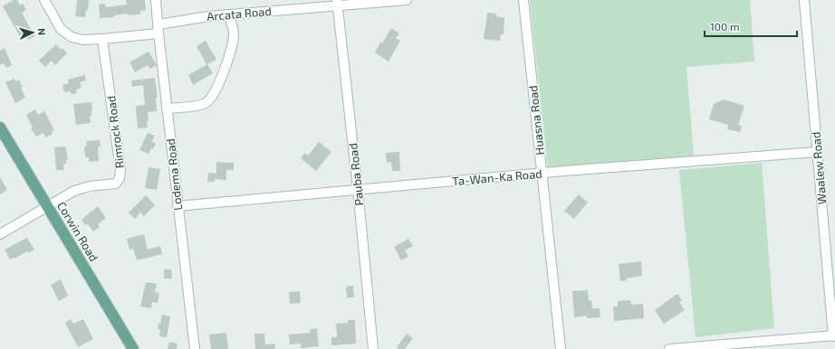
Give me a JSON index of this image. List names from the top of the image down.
{
  "streets": {
    "main road": ["Corwin Road"],
    "street": [
      "Arcata Road",
      "Huasna Road",
      "Rimrock Road",
      "Waalew Road",
      "Lodema Road",
      "Pauba Road",
      "Ta-Wan-Ka Road"
    ]
  },
  "crossings": [
    ["Arcata Road", "Rimrock Road"],
    ["Arcata Road", "Lodema Road"],
    ["Arcata Road", "Pauba Road"],
    ["Huasna Road", "Ta-Wan-Ka Road"],
    ["Rimrock Road", "Corwin Road"],
    ["Waalew Road", "Ta-Wan-Ka Road"],
    ["Lodema Road", "Ta-Wan-Ka Road"],
    ["Pauba Road", "Ta-Wan-Ka Road"]
  ],
  "scale_bar": "100 m",
  "north": "right"
}
